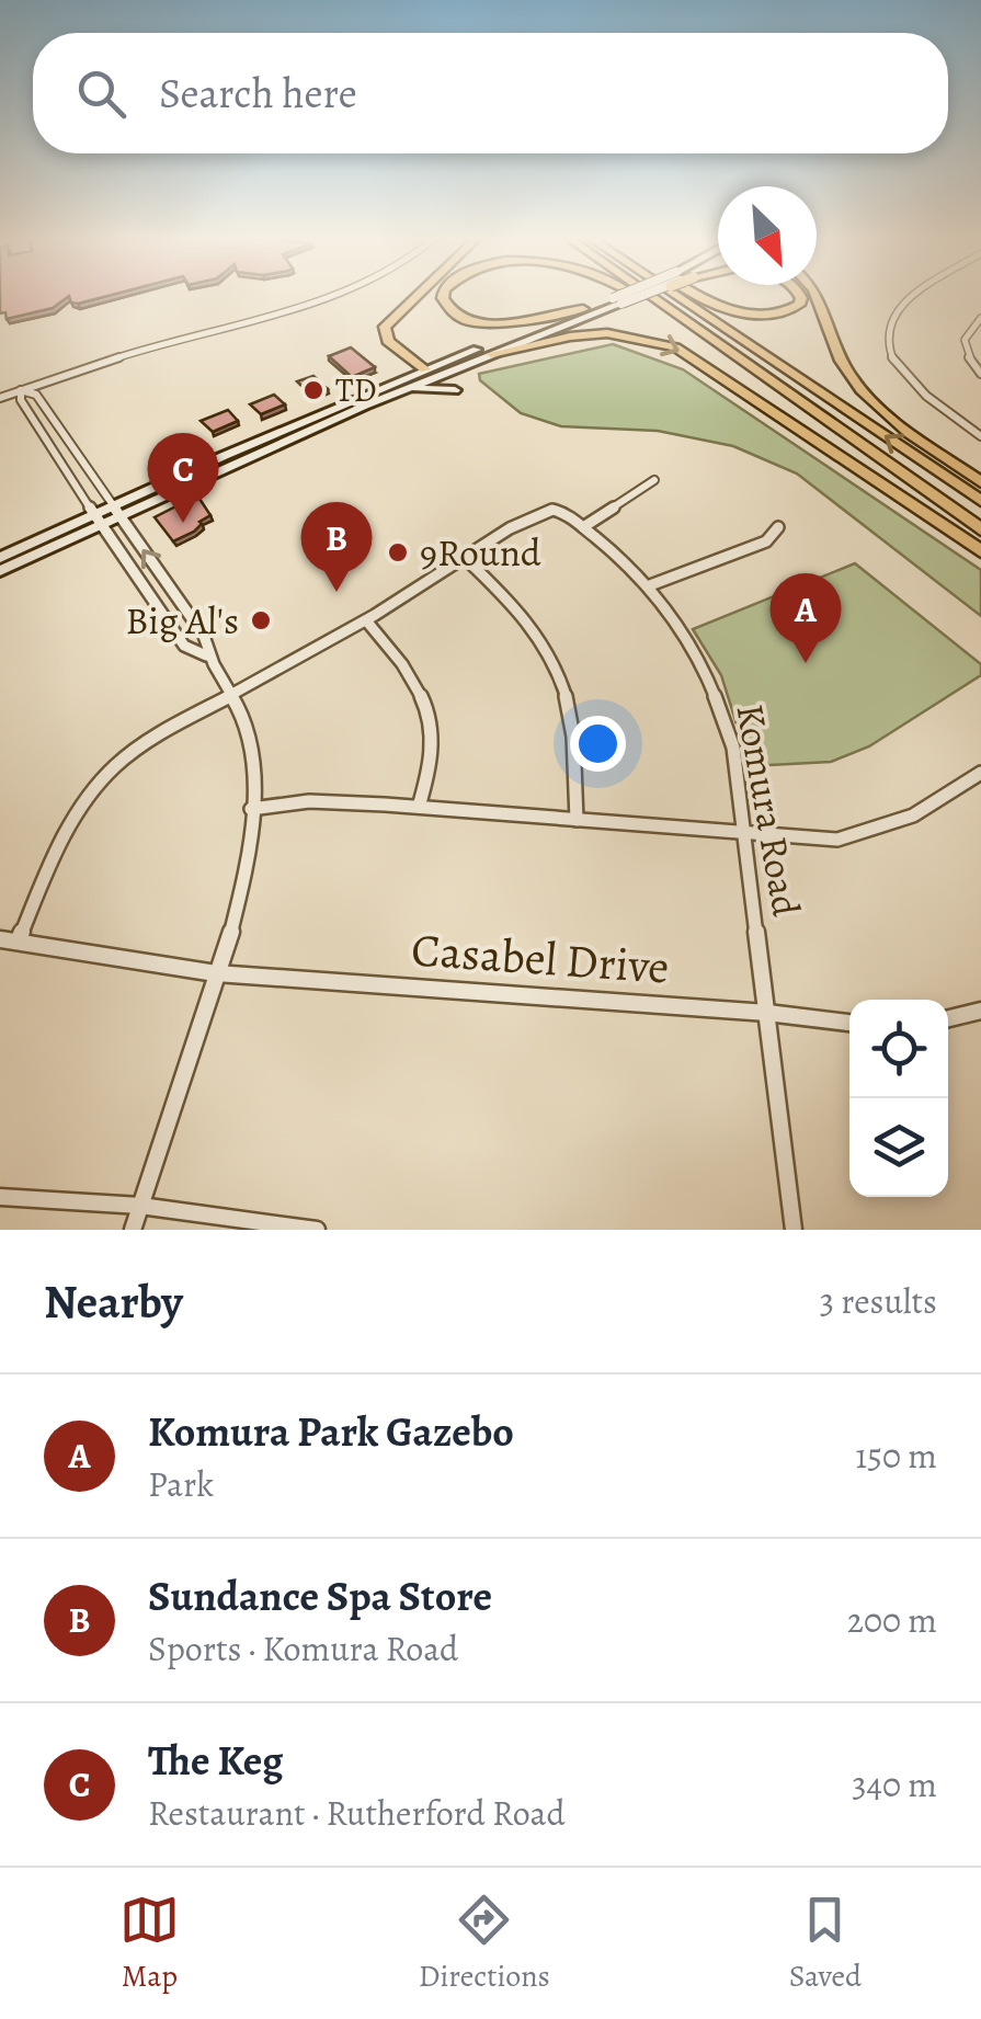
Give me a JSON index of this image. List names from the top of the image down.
{
  "streets": {
    "street": ["Komura Road", "Casabel Drive"]
  },
  "crossings": [
    ["Komura Road", "Casabel Drive"]
  ],
  "places": ["TD", "9Round", "Big Al's"],
  "north": "bottom right",
  "page": {
    "search": "Search here",
    "pins": ["C", "B", "A"],
    "heading": ["Nearby", "3 results"],
    "list": [
      {
        "mark": "A",
        "name": "Komura Park Gazebo",
        "note": "Park",
        "value": "150 m"
      },
      {
        "mark": "B",
        "name": "Sundance Spa Store",
        "note": "Sports · Komura Road",
        "value": "200 m"
      },
      {
        "mark": "C",
        "name": "The Keg",
        "note": "Restaurant · Rutherford Road",
        "value": "340 m"
      }
    ],
    "nav": ["Map", "Directions", "Saved"]
  }
}
